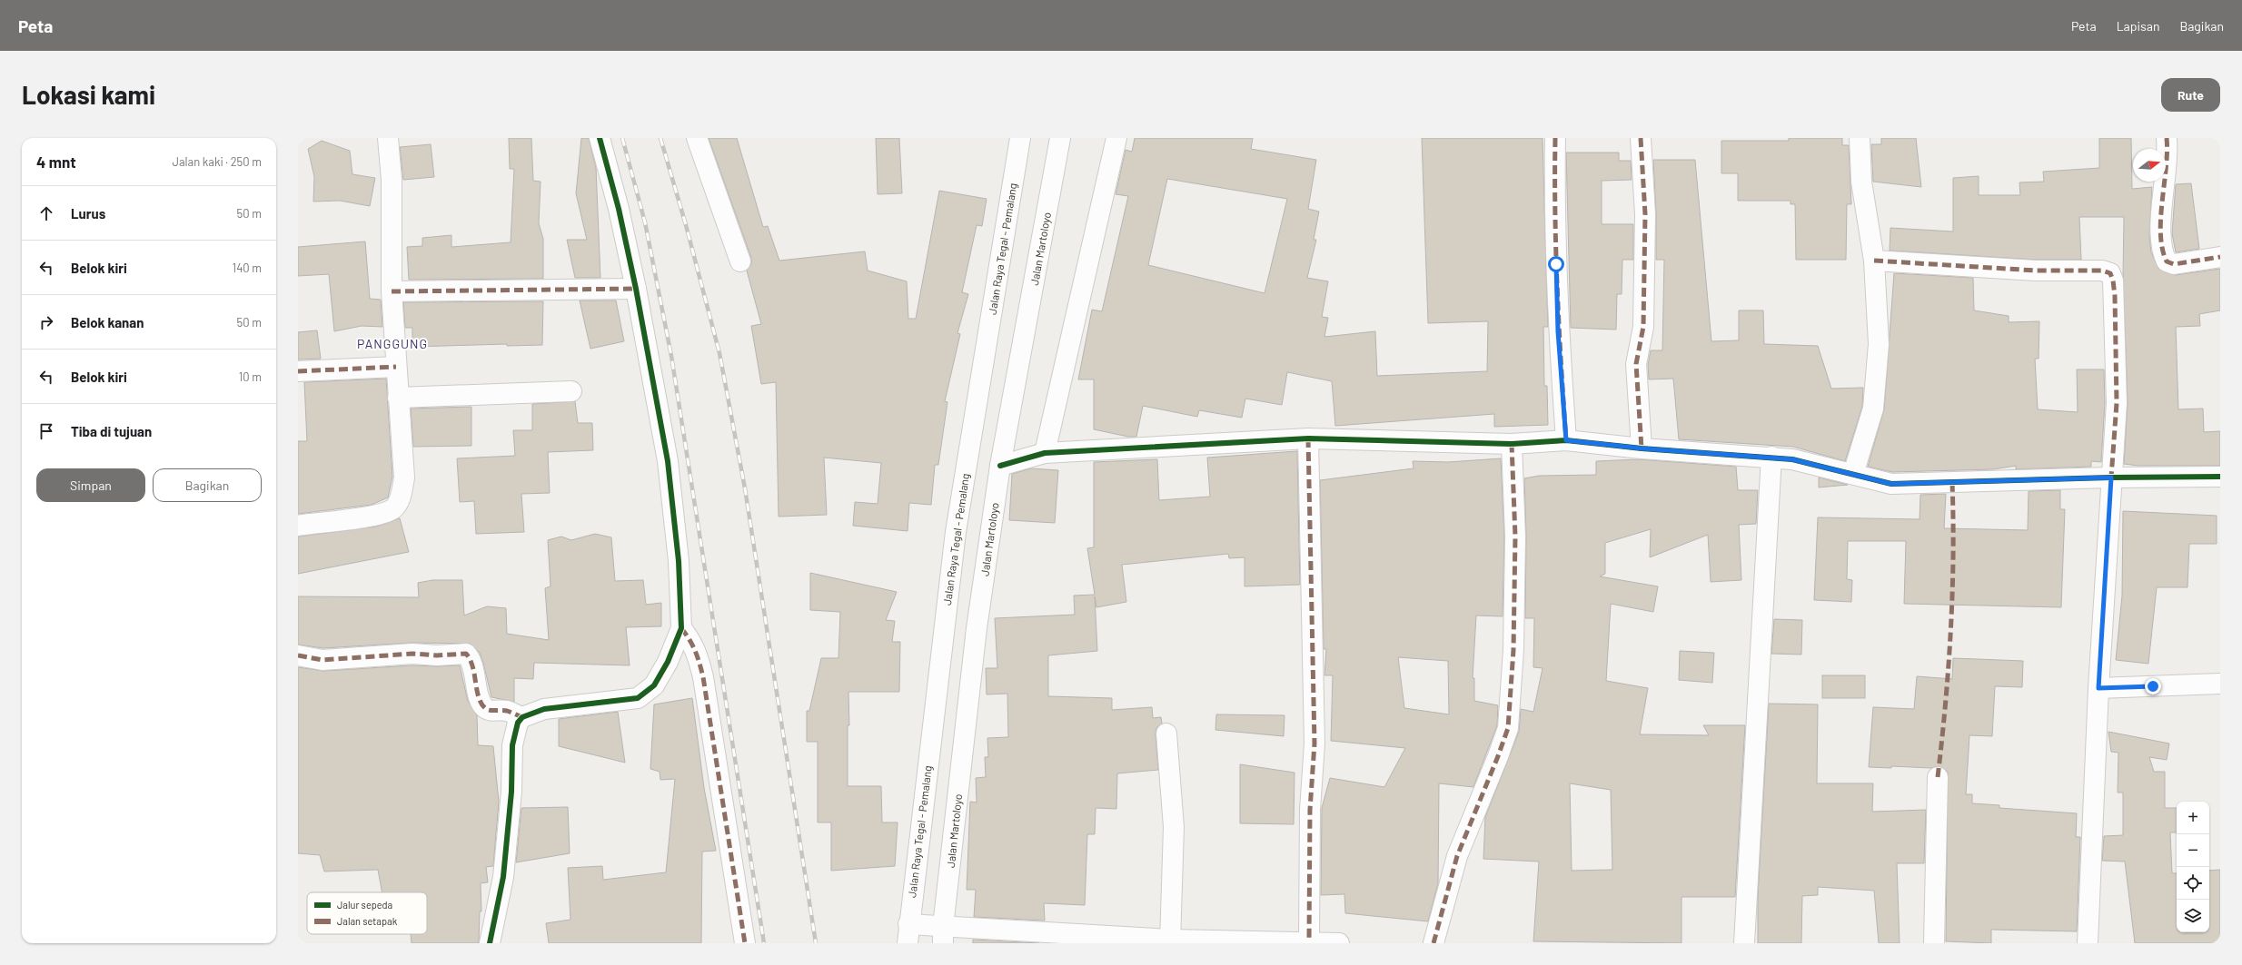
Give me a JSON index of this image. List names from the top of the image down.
{
  "streets": {
    "main road": ["Jalan Raya Tegal - Pemalang", "Jalan Martoloyo"]
  },
  "districts": ["PANGGUNG"],
  "legend": ["Jalur sepeda", "Jalan setapak"],
  "north": "right",
  "page": {
    "header": "Peta",
    "nav": ["Peta", "Lapisan", "Bagikan"],
    "buttons": [
      "Rute",
      ["Simpan", "Bagikan"]
    ],
    "title": "Lokasi kami",
    "heading": ["4 mnt", "Jalan kaki · 250 m"],
    "list": [
      ["Lurus", "50 m"],
      ["Belok kiri", "140 m"],
      ["Belok kanan", "50 m"],
      ["Belok kiri", "10 m"],
      "Tiba di tujuan"
    ],
    "map_buttons": ["+", "−"]
  }
}
